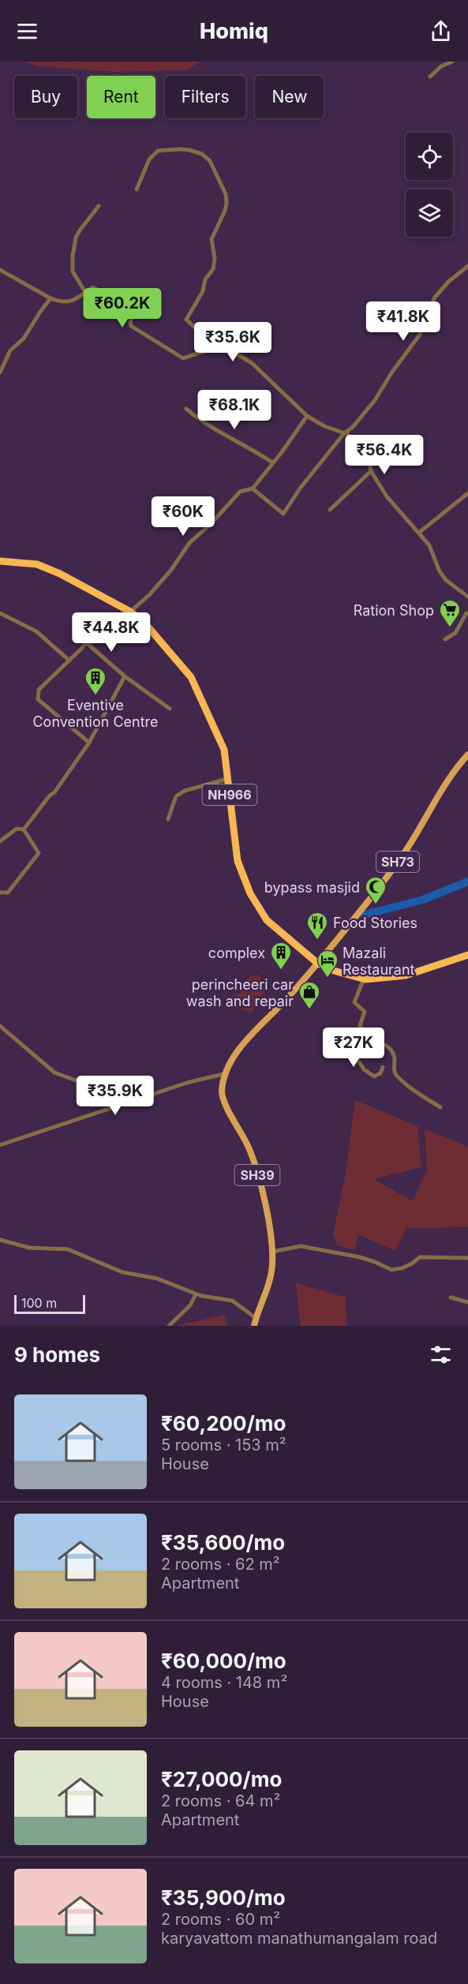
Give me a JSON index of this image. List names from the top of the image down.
{
  "streets": {
    "highway": ["NH966"],
    "main road": ["SH73", "SH39"]
  },
  "crossings": [
    ["NH966", "SH73"],
    ["NH966", "SH39"],
    ["SH73", "SH39"]
  ],
  "places": {
    "supermarket": ["Ration Shop"],
    "building": ["Eventive Convention Centre", "complex"],
    "mosque": ["bypass masjid"],
    "restaurant": ["Food Stories"],
    "hotel": ["Mazali Restaurant"],
    "shop": ["perincheeri car wash and repair"]
  },
  "scale_bar": "100 m",
  "page": {
    "header": "Homiq",
    "chip": [
      "Buy",
      "Rent",
      "Filters",
      "New"
    ],
    "price": [
      "₹60.2K",
      "₹41.8K",
      "₹35.6K",
      "₹68.1K",
      "₹56.4K",
      "₹60K",
      "₹44.8K",
      "₹27K",
      "₹35.9K"
    ],
    "scale": "100 m",
    "heading": "9 homes",
    "list": [
      {
        "name": "₹60,200/mo",
        "note": "5 rooms · 153 m² · House"
      },
      {
        "name": "₹35,600/mo",
        "note": "2 rooms · 62 m² · Apartment"
      },
      {
        "name": "₹60,000/mo",
        "note": "4 rooms · 148 m² · House"
      },
      {
        "name": "₹27,000/mo",
        "note": "2 rooms · 64 m² · Apartment"
      },
      {
        "name": "₹35,900/mo",
        "note": "2 rooms · 60 m² · karyavattom manathumangalam road"
      }
    ]
  }
}
